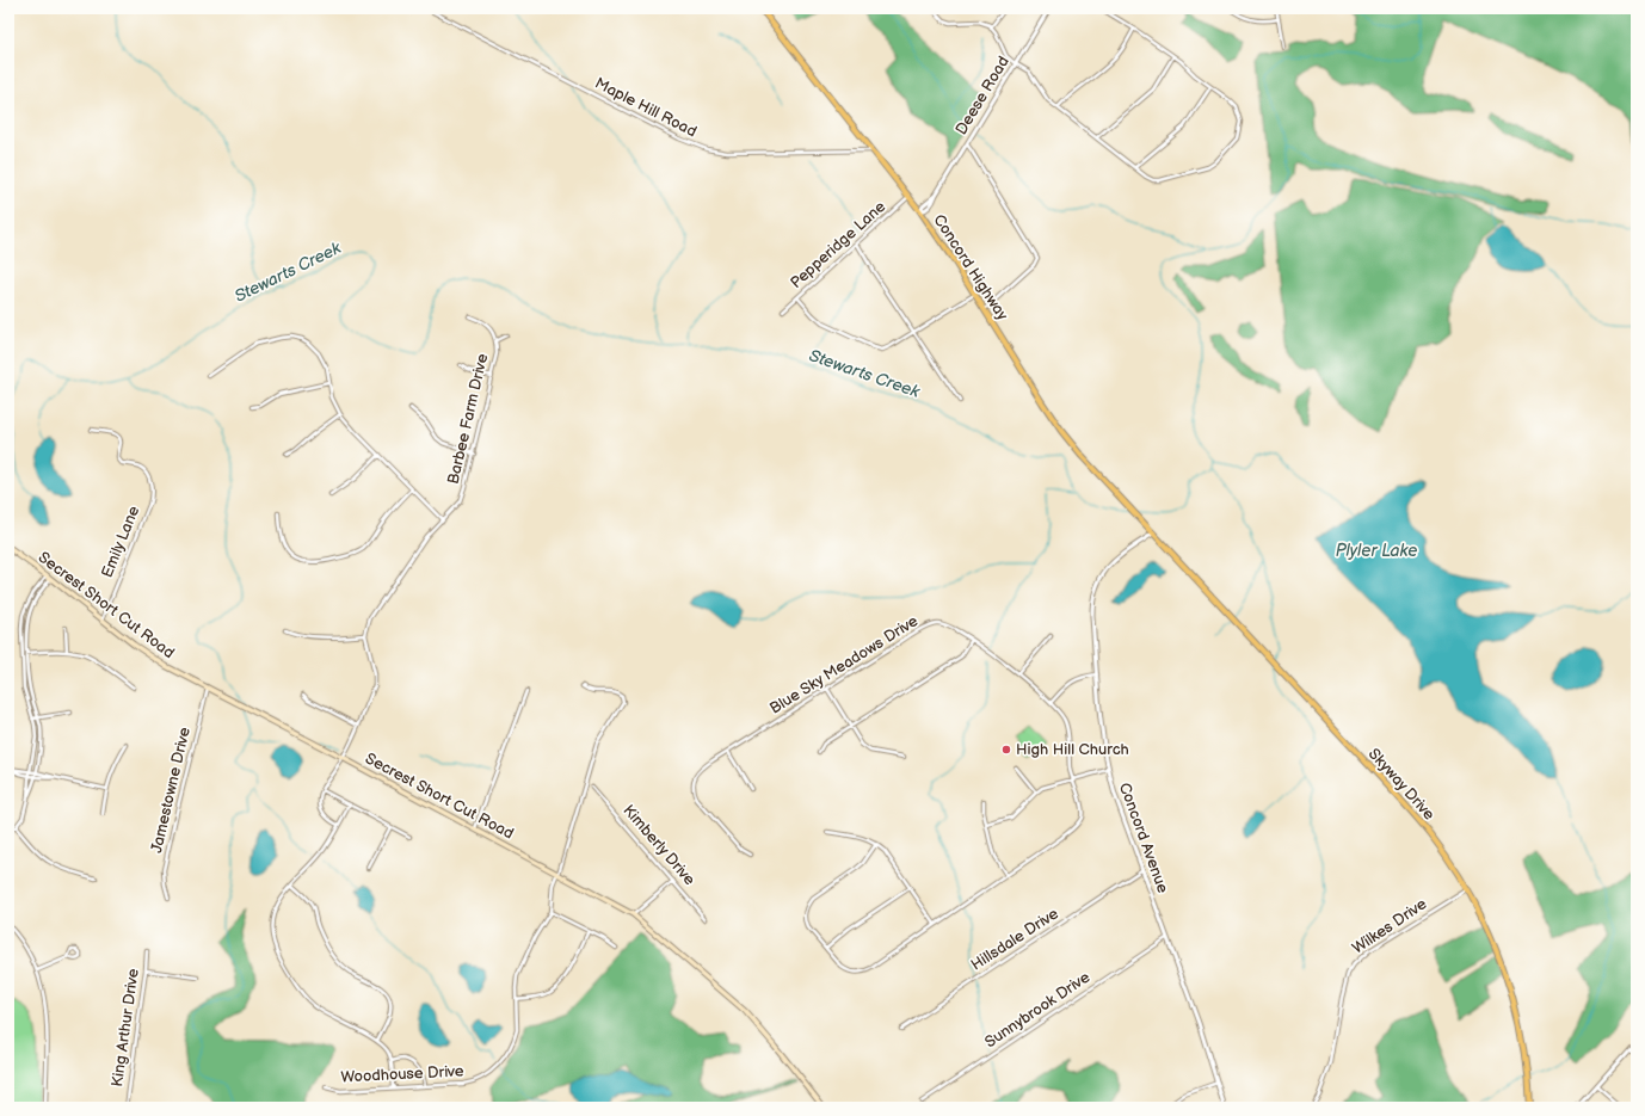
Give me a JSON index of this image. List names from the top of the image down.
{
  "streets": {
    "highway": ["Concord Highway", "Skyway Drive"],
    "main road": ["Secrest Short Cut Road"],
    "street": [
      "Deese Road",
      "Maple Hill Road",
      "Pepperidge Lane",
      "Barbee Farm Drive",
      "Emily Lane",
      "Blue Sky Meadows Drive",
      "Jamestowne Drive",
      "Concord Avenue",
      "Kimberly Drive",
      "Wilkes Drive",
      "Hillsdale Drive",
      "Sunnybrook Drive",
      "King Arthur Drive",
      "Woodhouse Drive"
    ]
  },
  "crossings": [
    ["Deese Road", "Concord Highway"],
    ["Maple Hill Road", "Concord Highway"],
    ["Pepperidge Lane", "Concord Highway"],
    ["Concord Highway", "Skyway Drive"],
    ["Concord Highway", "Concord Avenue"],
    ["Emily Lane", "Secrest Short Cut Road"],
    ["Secrest Short Cut Road", "Jamestowne Drive"],
    ["Secrest Short Cut Road", "Woodhouse Drive"],
    ["Skyway Drive", "Concord Avenue"],
    ["Skyway Drive", "Wilkes Drive"],
    ["Concord Avenue", "Hillsdale Drive"],
    ["Concord Avenue", "Sunnybrook Drive"]
  ],
  "water": ["Stewarts Creek", "Plyler Lake"],
  "places": ["High Hill Church"]
}
